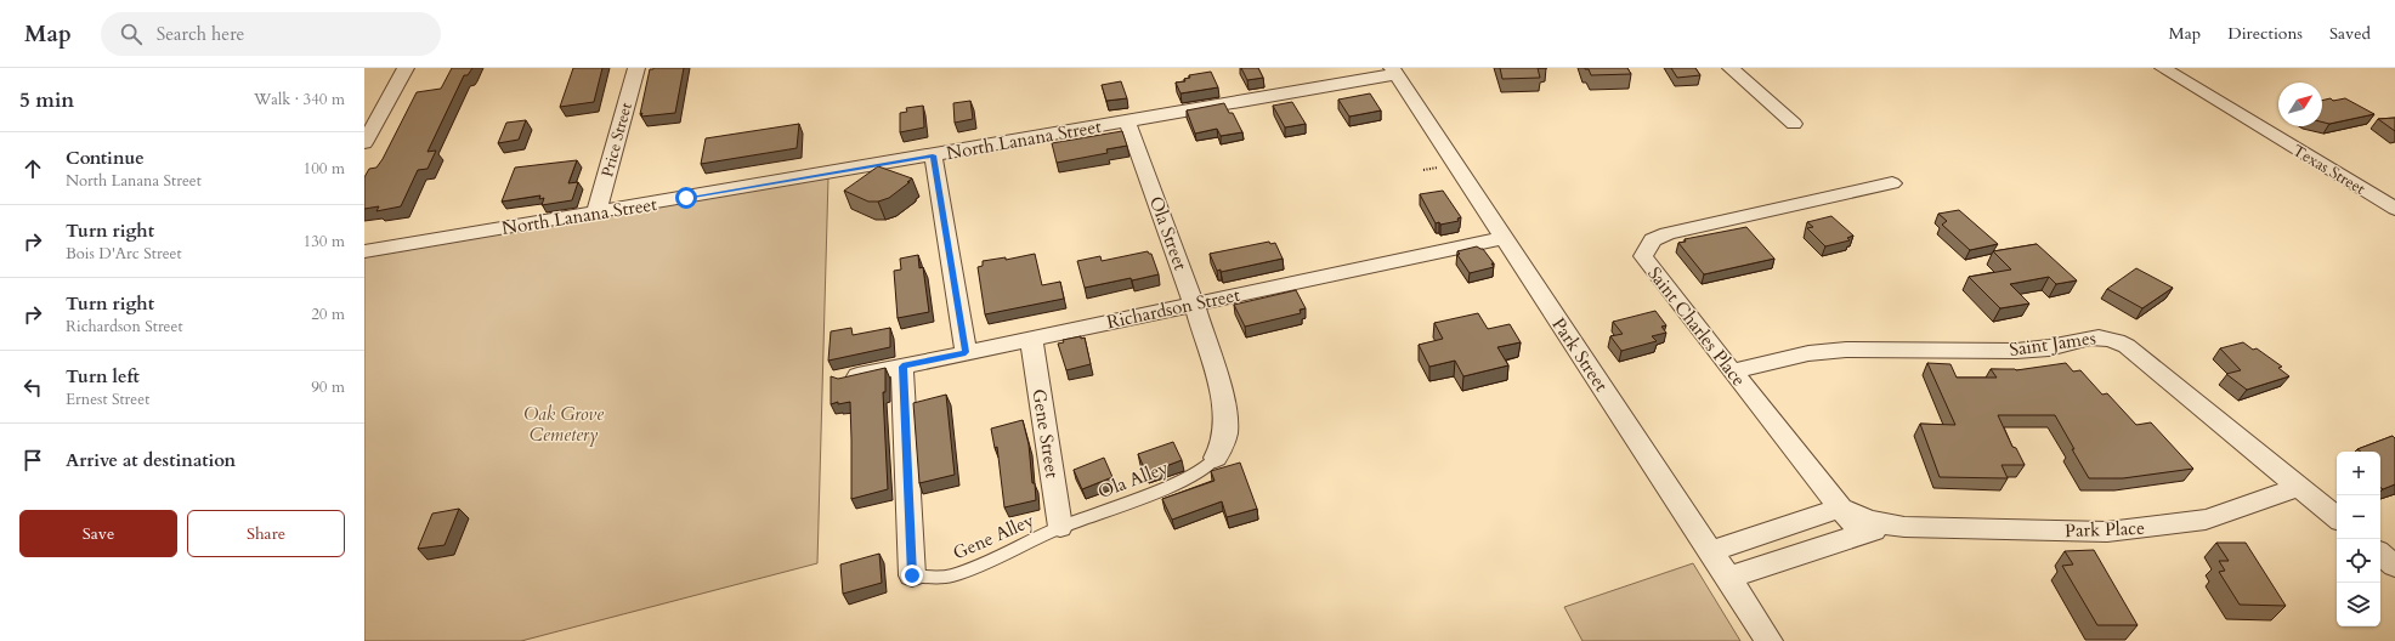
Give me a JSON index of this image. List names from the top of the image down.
{
  "streets": {
    "street": [
      "Price Street",
      "North Lanana Street",
      "Texas Street",
      "Ola Street",
      "Richardson Street",
      "Saint Charles Place",
      "Saint James",
      "Park Street",
      "Gene Street",
      "Park Place"
    ],
    "lane": ["Ola Alley", "Gene Alley"]
  },
  "crossings": [
    ["Price Street", "North Lanana Street"],
    ["North Lanana Street", "Ola Street"],
    ["North Lanana Street", "Park Street"],
    ["Ola Street", "Richardson Street"],
    ["Ola Street", "Ola Alley"],
    ["Richardson Street", "Park Street"],
    ["Richardson Street", "Gene Street"],
    ["Saint Charles Place", "Saint James"],
    ["Saint Charles Place", "Park Place"],
    ["Saint James", "Park Place"],
    ["Park Street", "Park Place"],
    ["Gene Street", "Ola Alley"],
    ["Gene Street", "Gene Alley"],
    ["Ola Alley", "Gene Alley"]
  ],
  "parks": ["Oak Grove Cemetery"],
  "north": "top right",
  "page": {
    "header": "Map",
    "search": "Search here",
    "nav": ["Map", "Directions", "Saved"],
    "heading": ["5 min", "Walk · 340 m"],
    "list": [
      ["Continue", "North Lanana Street", "100 m"],
      ["Turn right", "Bois D'Arc Street", "130 m"],
      ["Turn right", "Richardson Street", "20 m"],
      ["Turn left", "Ernest Street", "90 m"],
      "Arrive at destination"
    ],
    "map_buttons": ["+", "−"],
    "buttons": ["Save", "Share"]
  }
}
